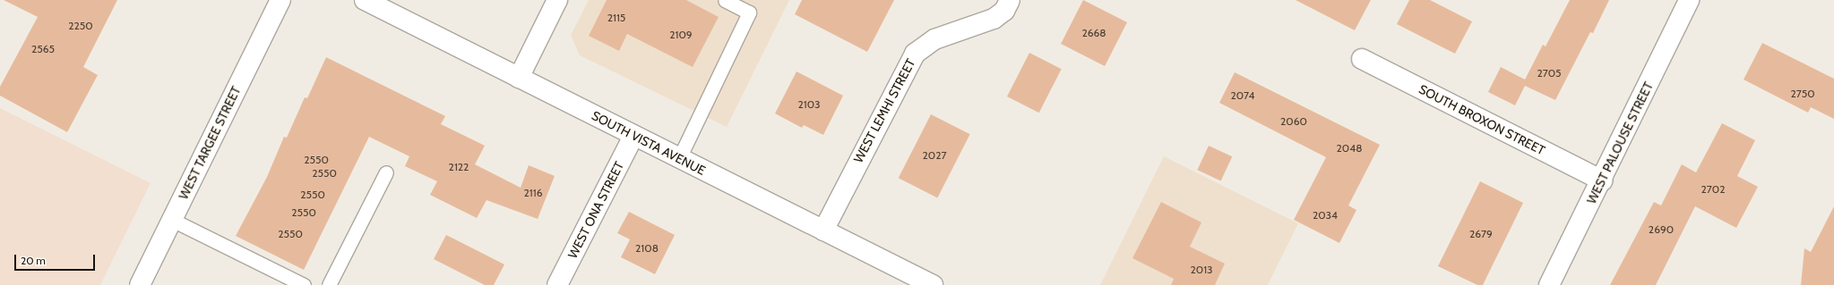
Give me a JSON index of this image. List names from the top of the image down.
{
  "streets": {
    "street": [
      "WEST LEMHI STREET",
      "SOUTH BROXON STREET",
      "WEST TARGEE STREET",
      "SOUTH VISTA AVENUE",
      "WEST PALOUSE STREET",
      "WEST ONA STREET"
    ]
  },
  "crossings": [
    ["WEST LEMHI STREET", "SOUTH VISTA AVENUE"],
    ["SOUTH BROXON STREET", "WEST PALOUSE STREET"],
    ["SOUTH VISTA AVENUE", "WEST ONA STREET"]
  ],
  "house_numbers": [
    "2115",
    "2250",
    "2668",
    "2109",
    "2565",
    "2705",
    "2750",
    "2074",
    "2103",
    "2060",
    "2048",
    "2027",
    "2550",
    "2122",
    "2550",
    "2702",
    "2116",
    "2550",
    "2550",
    "2034",
    "2690",
    "2550",
    "2679",
    "2108",
    "2013"
  ],
  "scale_bar": "20 m"
}
